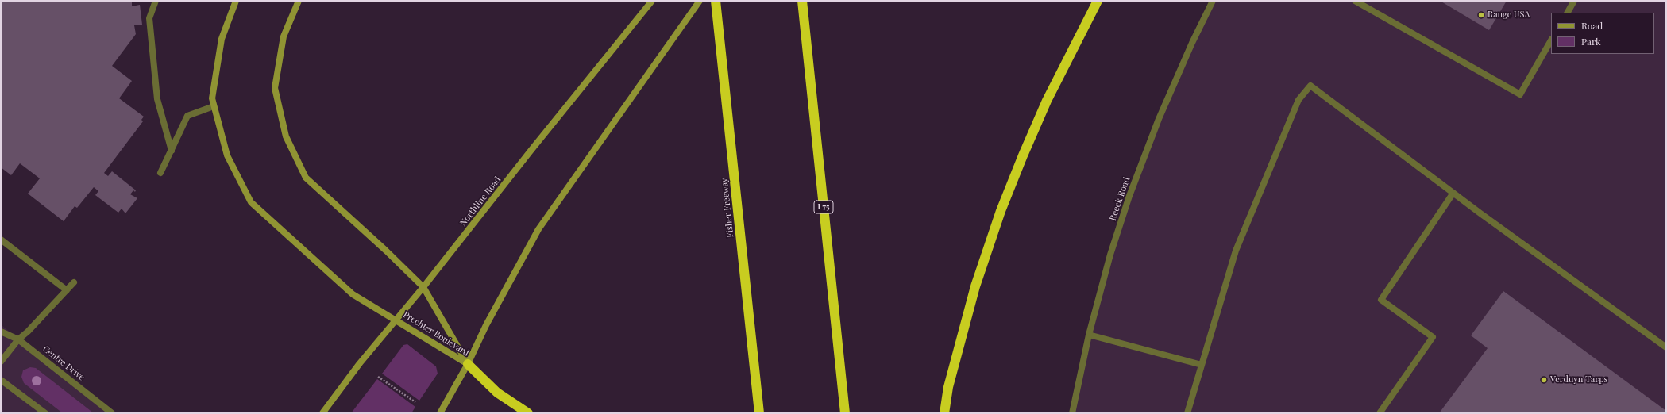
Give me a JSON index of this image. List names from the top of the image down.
{
  "streets": {
    "highway": ["I 75", "Fisher Freeway"],
    "main road": ["Northline Road", "Prechter Boulevard"],
    "street": ["Reeck Road", "Centre Drive"]
  },
  "crossings": [
    ["Northline Road", "Prechter Boulevard"]
  ],
  "places": ["Range USA", "Verduyn Tarps"],
  "legend": ["Road", "Park"]
}
